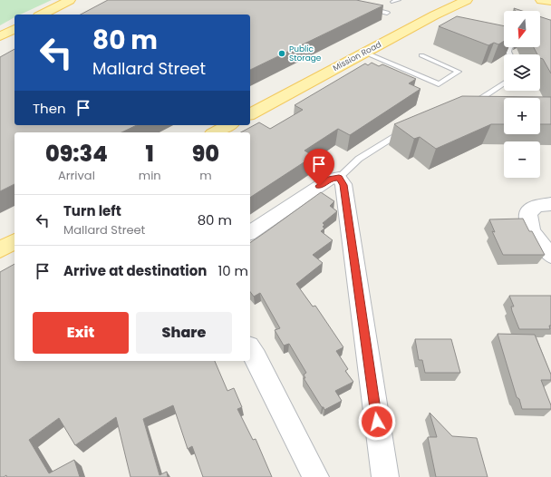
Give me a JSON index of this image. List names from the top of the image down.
{
  "streets": {
    "main road": ["Mission Road"]
  },
  "places": ["Public Storage"],
  "north": "bottom",
  "page": {
    "map_buttons": ["+", "−"],
    "turn": ["80 m", "Mallard Street"],
    "then": "Then",
    "eta": [
      "09:34",
      "Arrival",
      "1",
      "min",
      "90",
      "m"
    ],
    "list": [
      {
        "name": "Turn left",
        "note": "Mallard Street",
        "value": "80 m"
      },
      {
        "name": "Arrive at destination",
        "value": "10 m"
      }
    ],
    "buttons": ["Exit", "Share"]
  }
}
